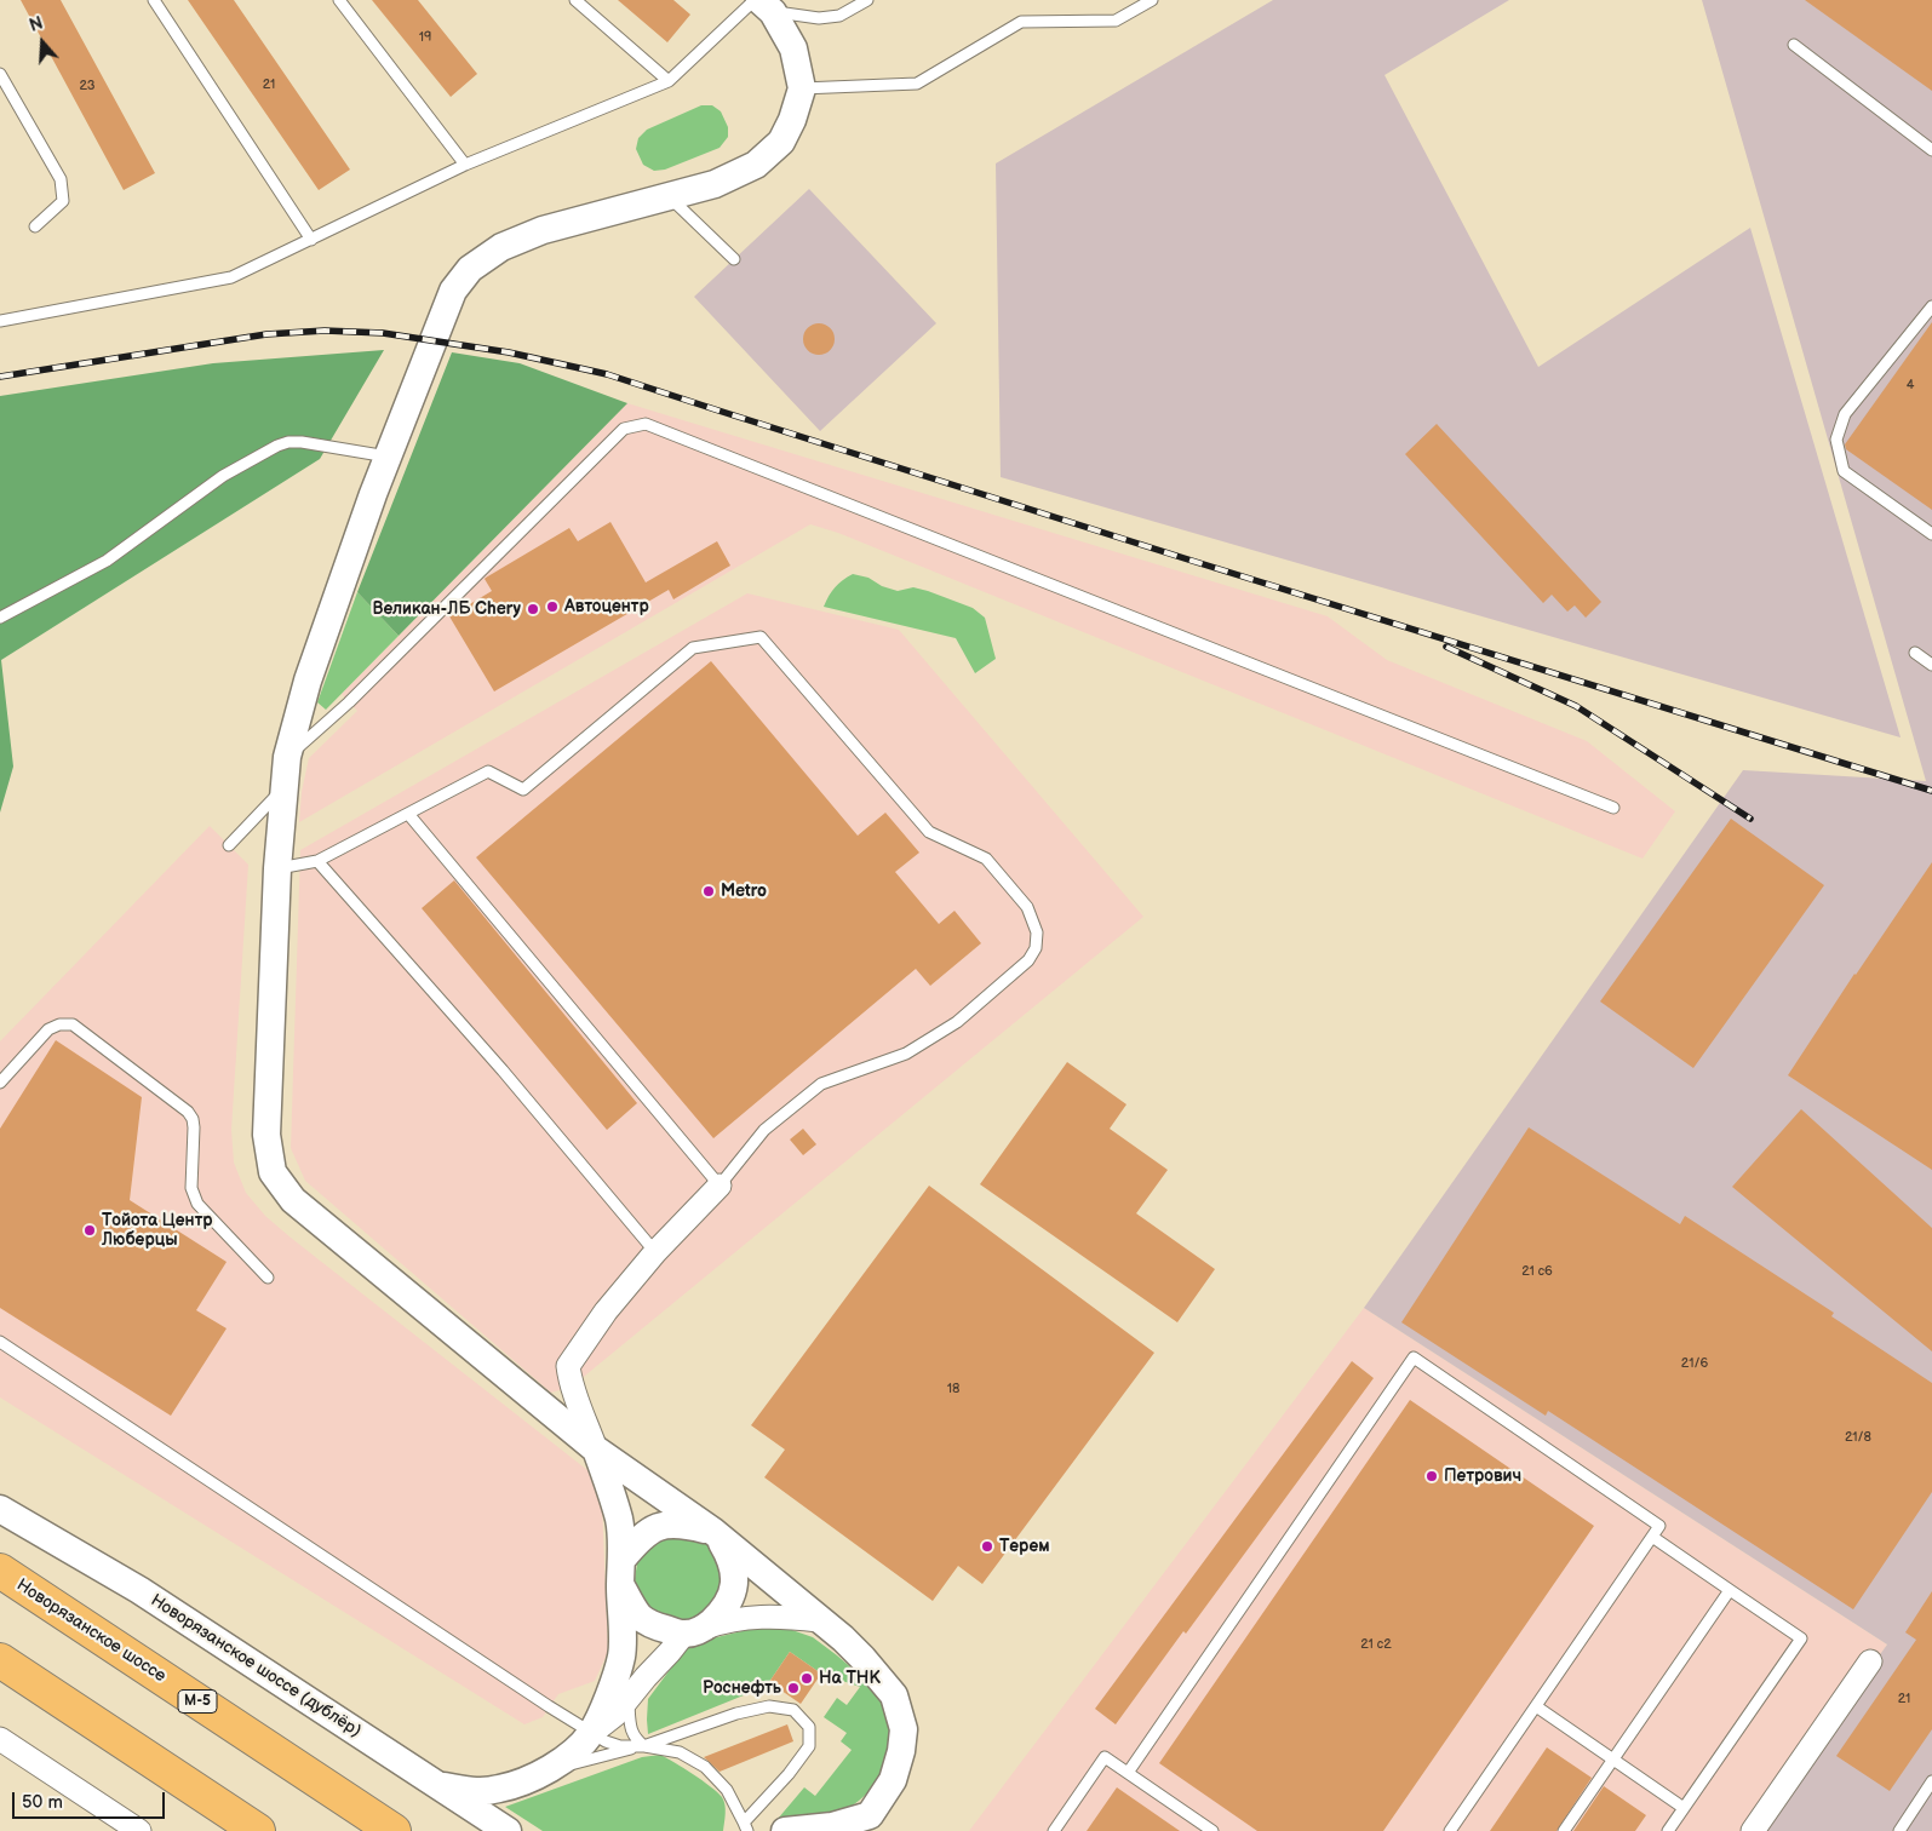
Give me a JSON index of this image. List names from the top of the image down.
{
  "streets": {
    "highway": ["Новорязанское шоссе", "М-5"],
    "street": ["Новорязанское шоссе (дублёр)"]
  },
  "places": [
    "Автоцентр",
    "Великан-ЛБ Chery",
    "Metro",
    "Тойота Центр Люберцы",
    "Петрович",
    "Терем",
    "На ТНК",
    "Роснефть"
  ],
  "house_numbers": [
    "19",
    "21",
    "23",
    "4",
    "21 с6",
    "21/6",
    "18",
    "21/8",
    "21 с2",
    "21"
  ],
  "scale_bar": "50 m",
  "north": "top"
}
